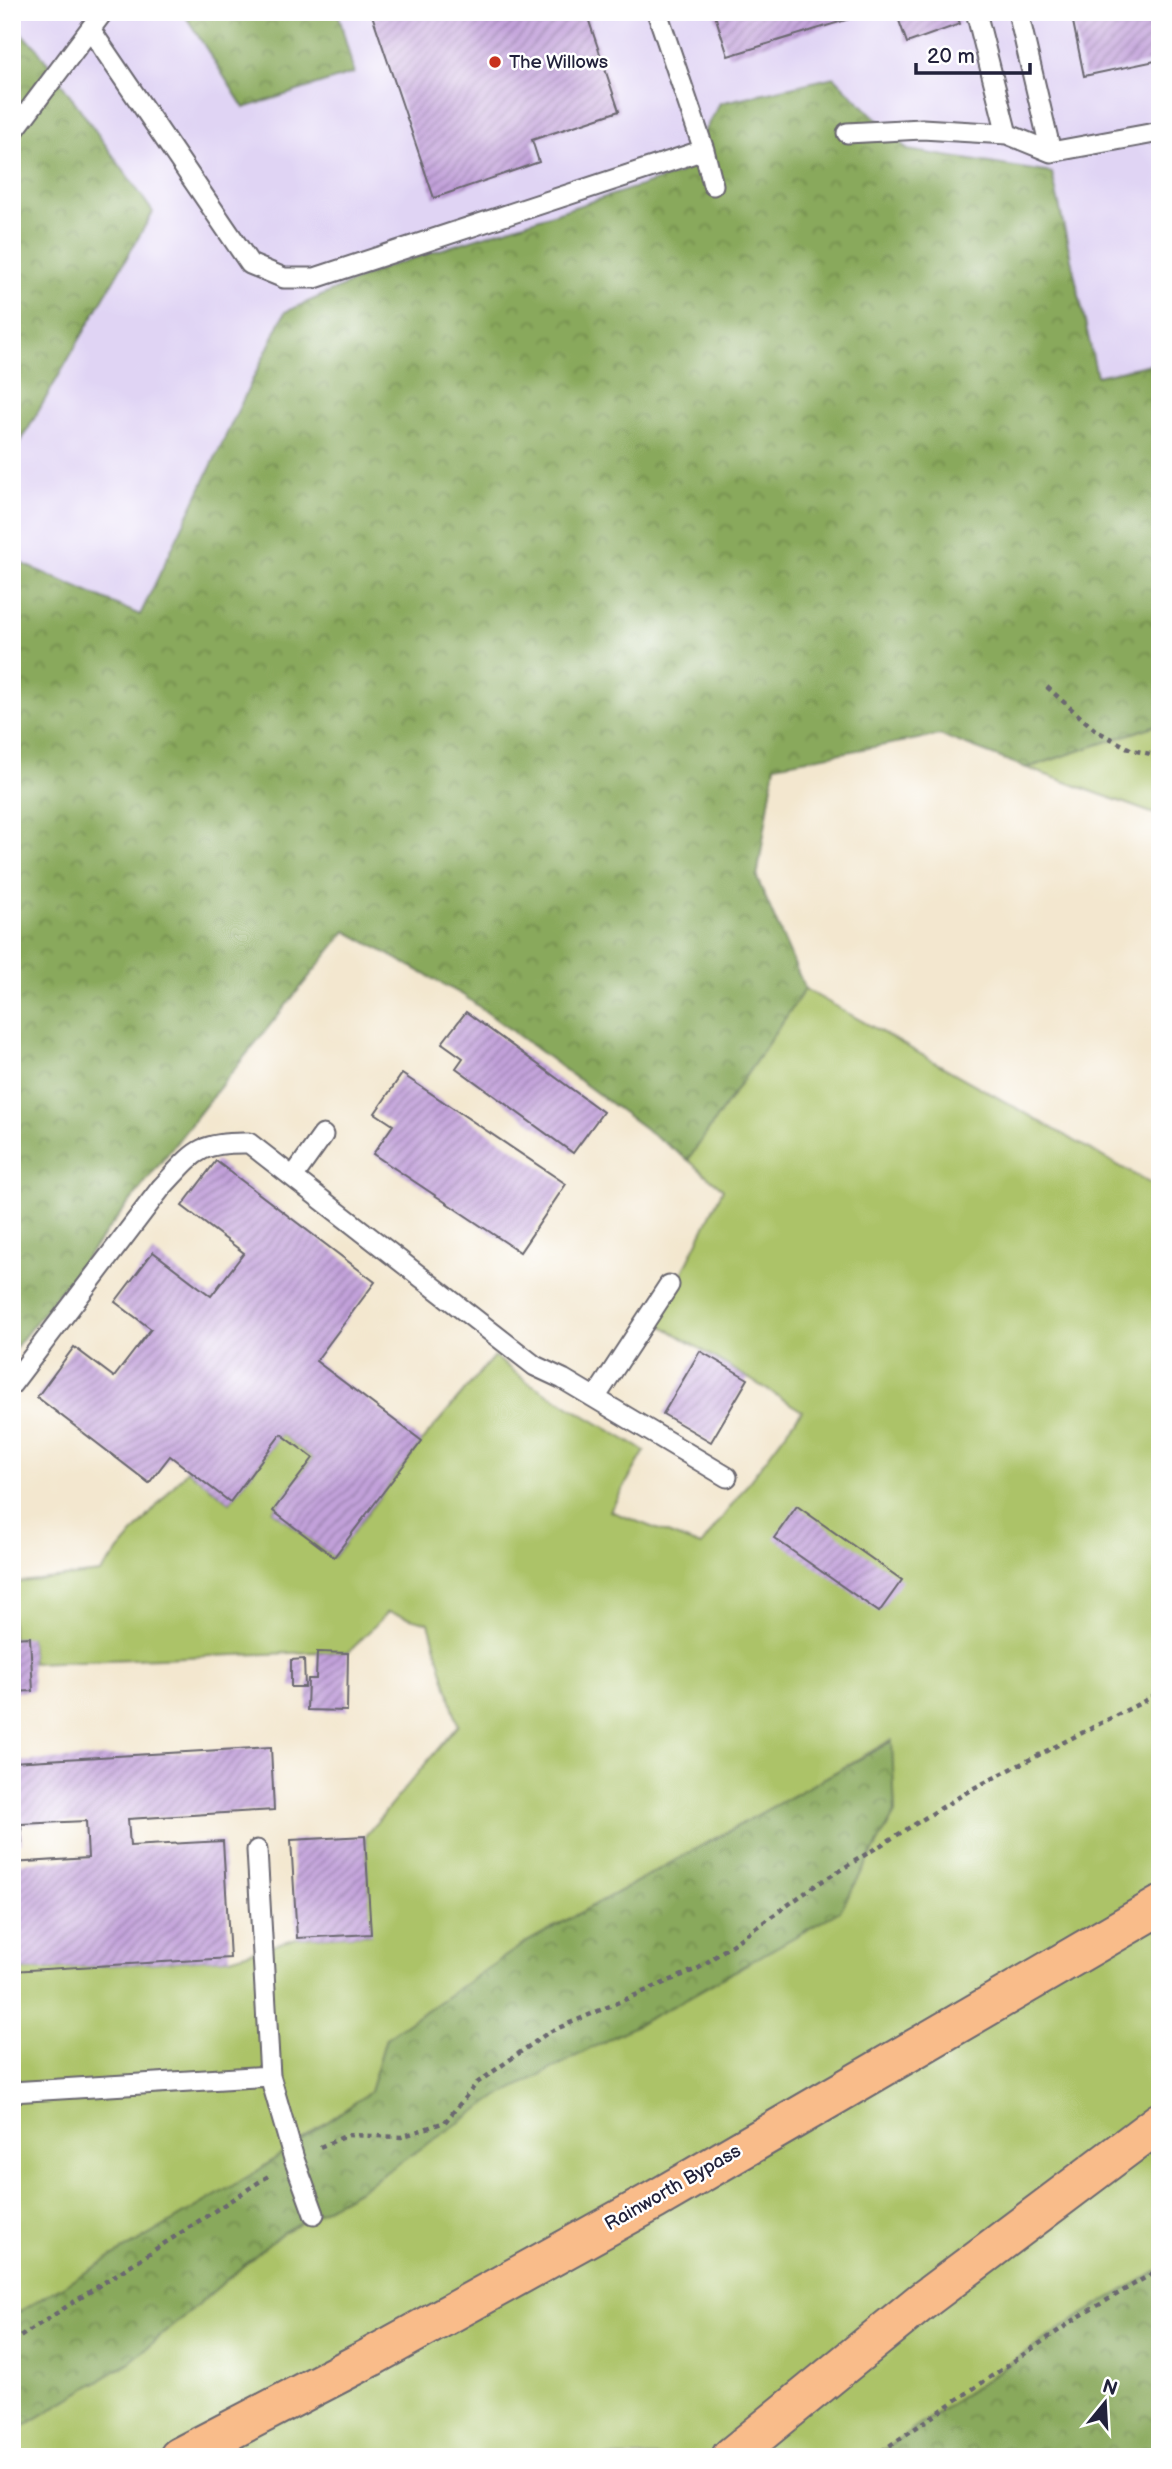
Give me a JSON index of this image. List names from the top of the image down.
{
  "streets": {
    "highway": ["Rainworth Bypass"]
  },
  "places": ["The Willows"],
  "scale_bar": "20 m",
  "north": "top"
}
